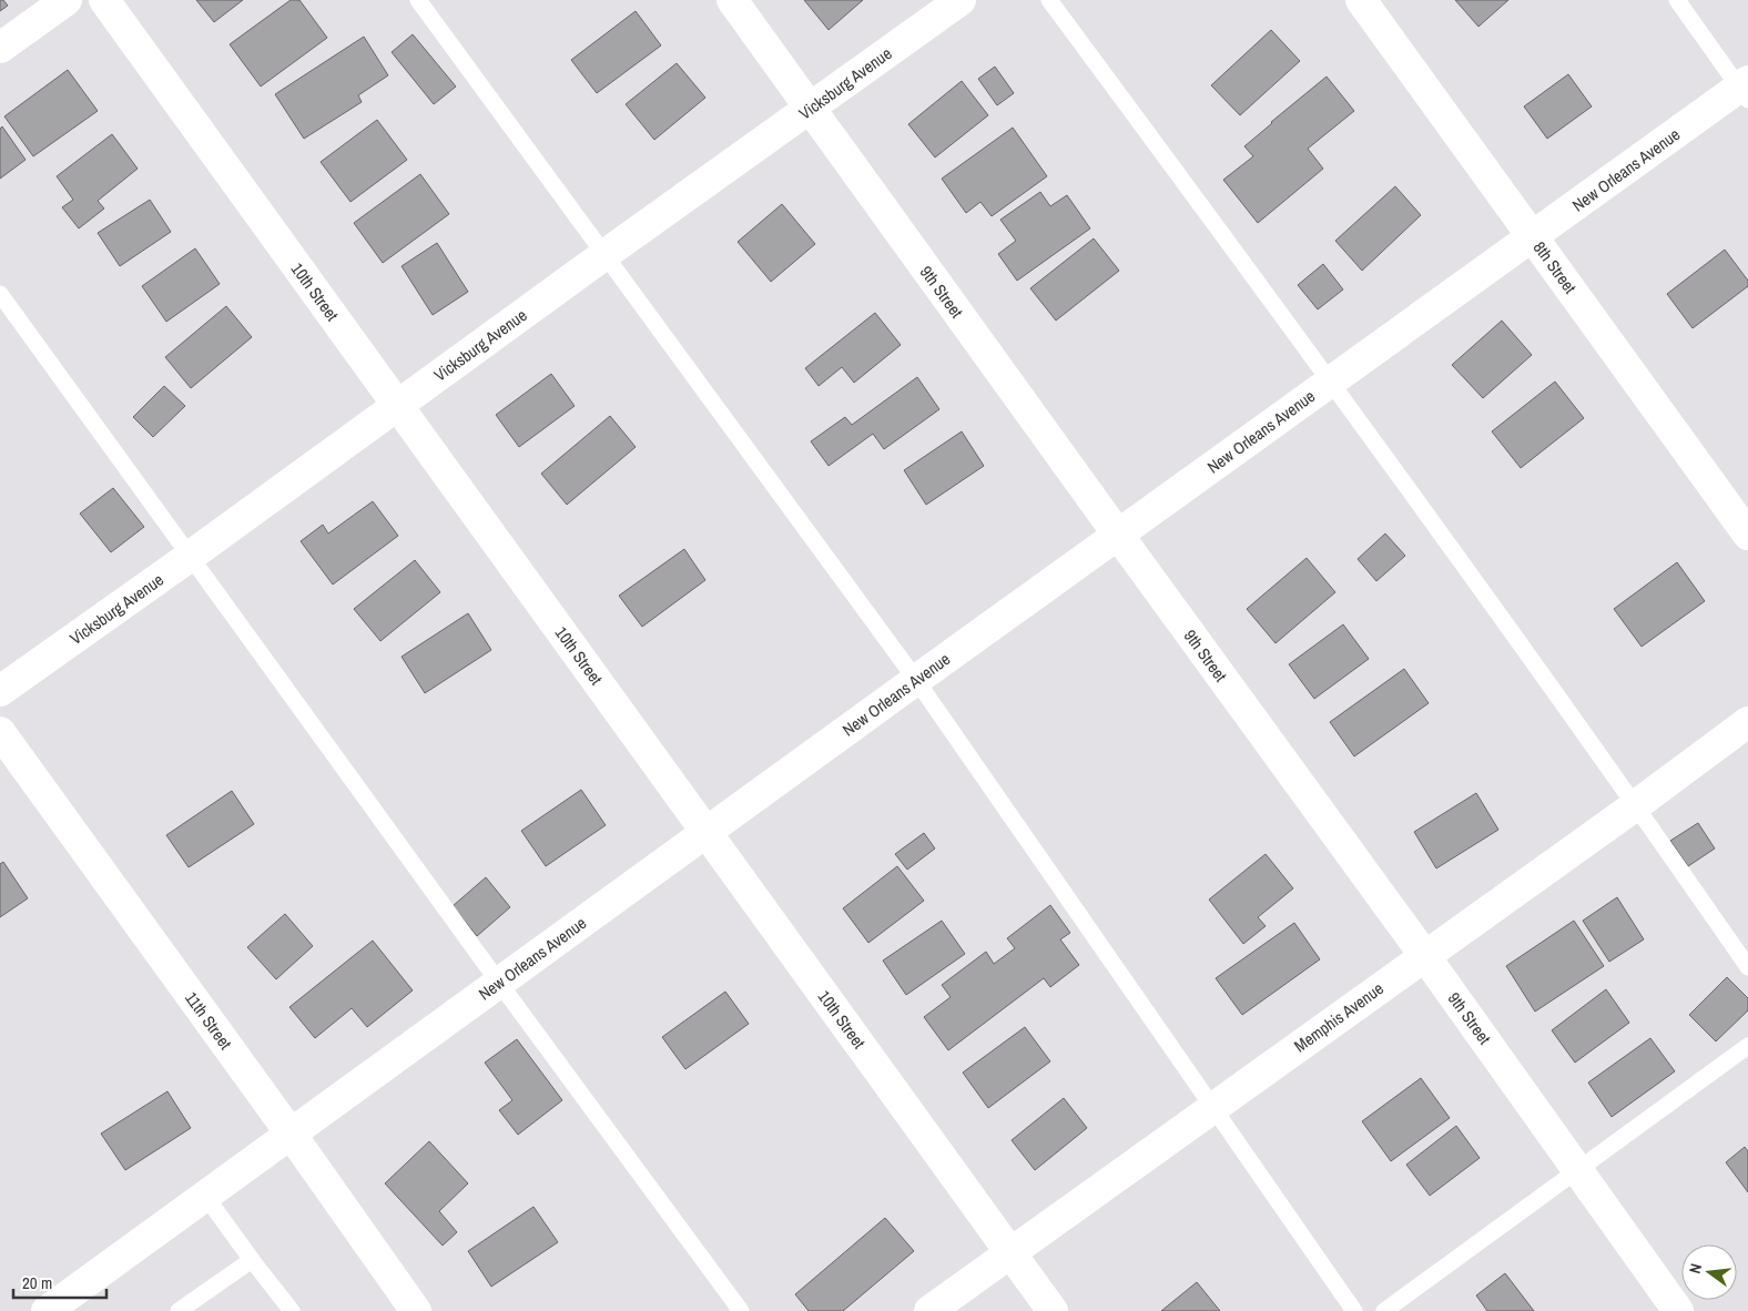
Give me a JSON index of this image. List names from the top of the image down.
{
  "streets": {
    "street": [
      "Vicksburg Avenue",
      "New Orleans Avenue",
      "8th Street",
      "10th Street",
      "9th Street",
      "Memphis Avenue",
      "11th Street"
    ]
  },
  "crossings": [
    ["Vicksburg Avenue", "10th Street"],
    ["Vicksburg Avenue", "9th Street"],
    ["New Orleans Avenue", "8th Street"],
    ["New Orleans Avenue", "10th Street"],
    ["New Orleans Avenue", "9th Street"],
    ["New Orleans Avenue", "11th Street"],
    ["10th Street", "Memphis Avenue"],
    ["9th Street", "Memphis Avenue"]
  ],
  "scale_bar": "20 m",
  "north": "left"
}
